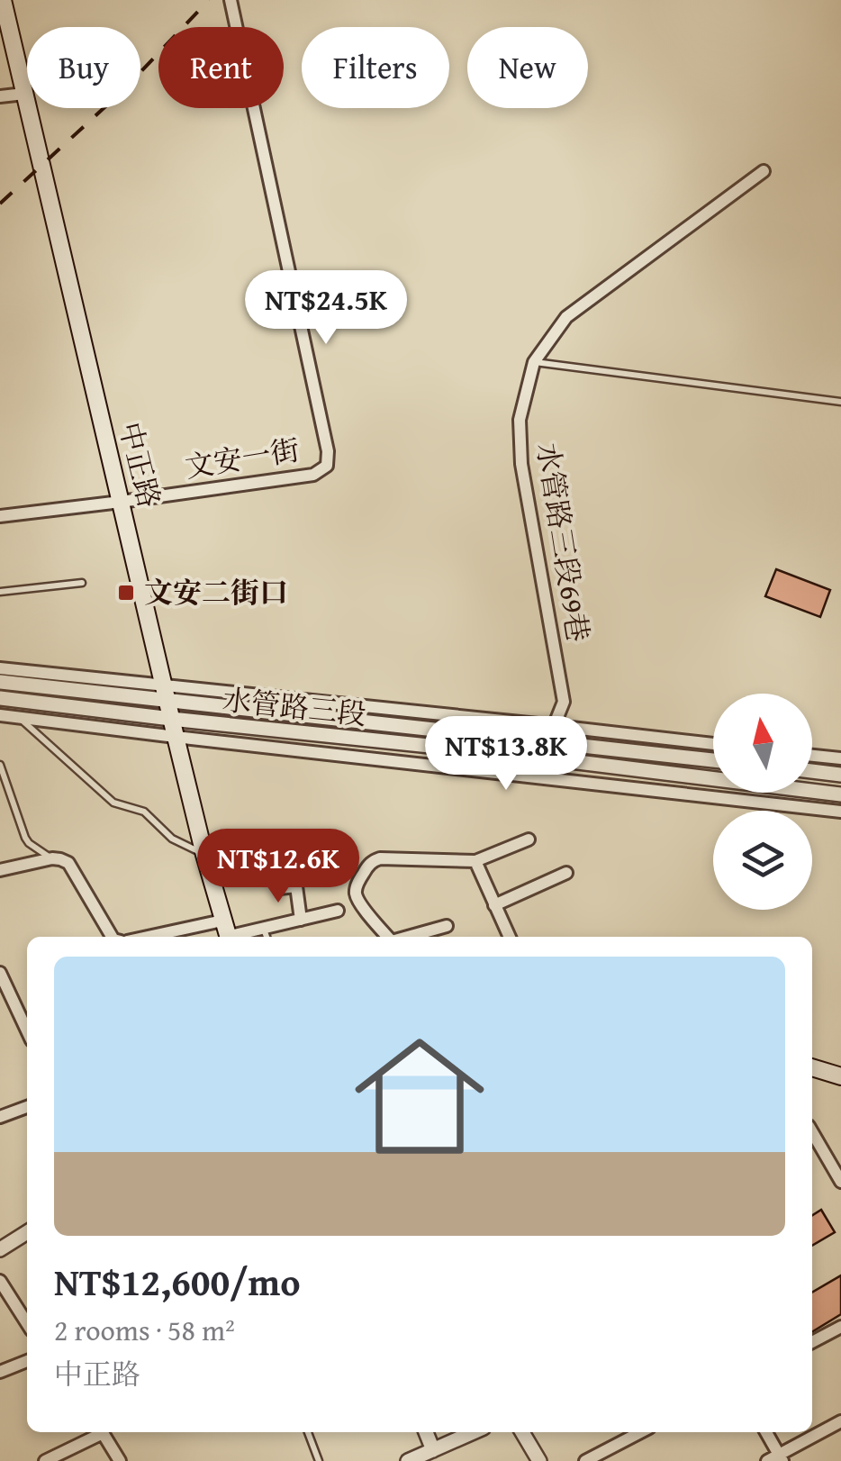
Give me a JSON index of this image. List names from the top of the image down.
{
  "streets": {
    "main road": ["中正路"],
    "street": ["文安一街", "水管路三段69巷", "水管路三段"]
  },
  "crossings": [
    ["文安一街", "中正路"],
    ["中正路", "水管路三段"],
    ["水管路三段69巷", "水管路三段"]
  ],
  "places": {
    "transit": ["文安二街口"]
  },
  "north": "top",
  "page": {
    "chip": [
      "Buy",
      "Rent",
      "Filters",
      "New"
    ],
    "price": ["NT$24.5K", "NT$13.8K", "NT$12.6K"],
    "list": [
      {
        "name": "NT$12,600/mo",
        "note": "2 rooms · 58 m² · 中正路"
      }
    ]
  }
}
